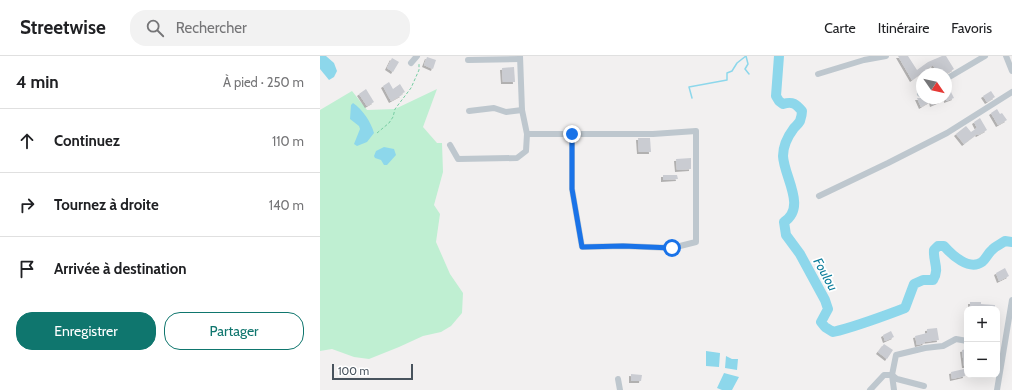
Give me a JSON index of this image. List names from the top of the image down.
{
  "water": ["Foulou"],
  "scale_bar": "100 m",
  "north": "bottom right",
  "page": {
    "header": "Streetwise",
    "search": "Rechercher",
    "nav": ["Carte", "Itinéraire", "Favoris"],
    "heading": ["4 min", "À pied · 250 m"],
    "list": [
      ["Continuez", "110 m"],
      ["Tournez à droite", "140 m"],
      "Arrivée à destination"
    ],
    "buttons": ["Enregistrer", "Partager"],
    "map_buttons": ["+", "−"],
    "scale": "100 m"
  }
}
